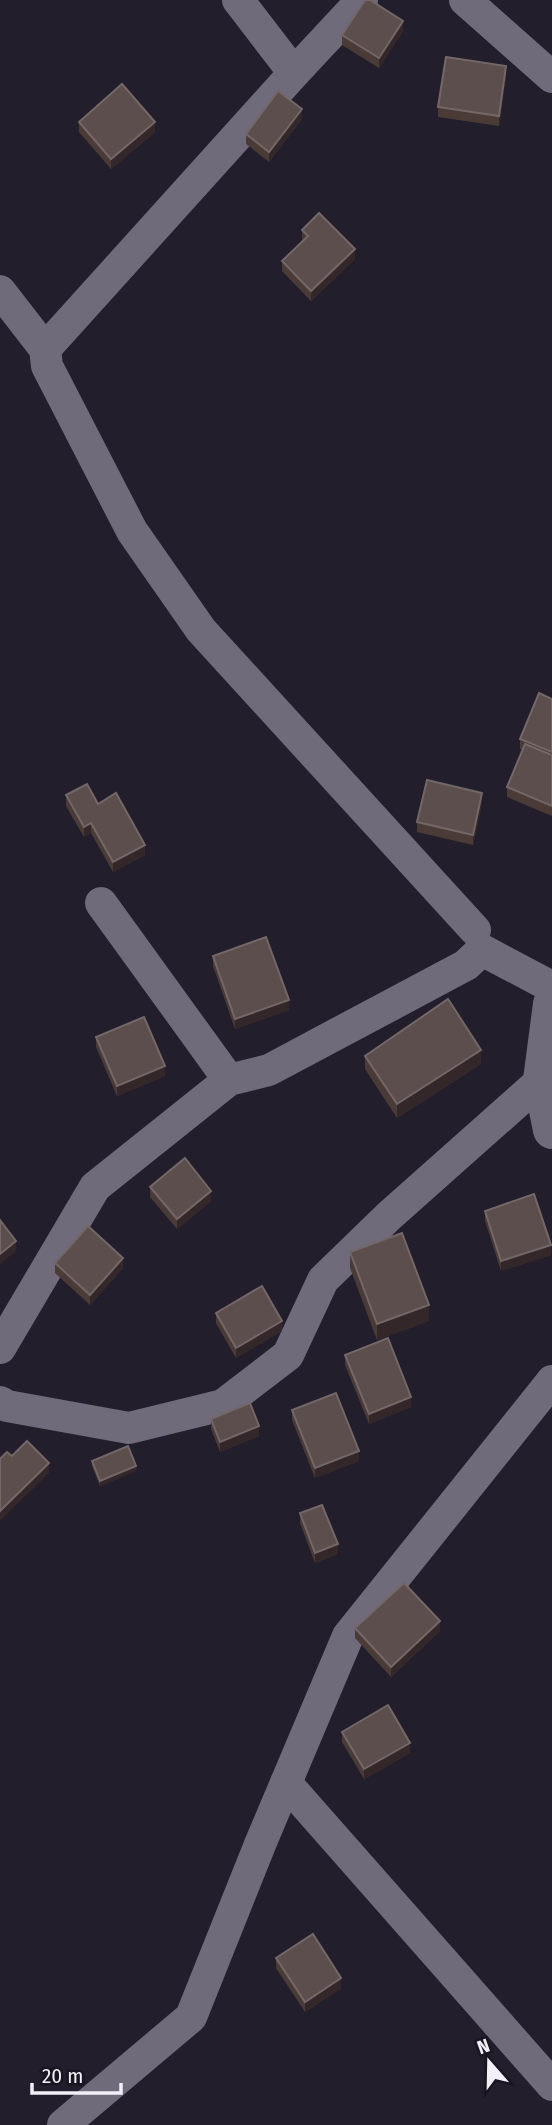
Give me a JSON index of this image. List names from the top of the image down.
{
  "scale_bar": "20 m",
  "north": "top"
}
